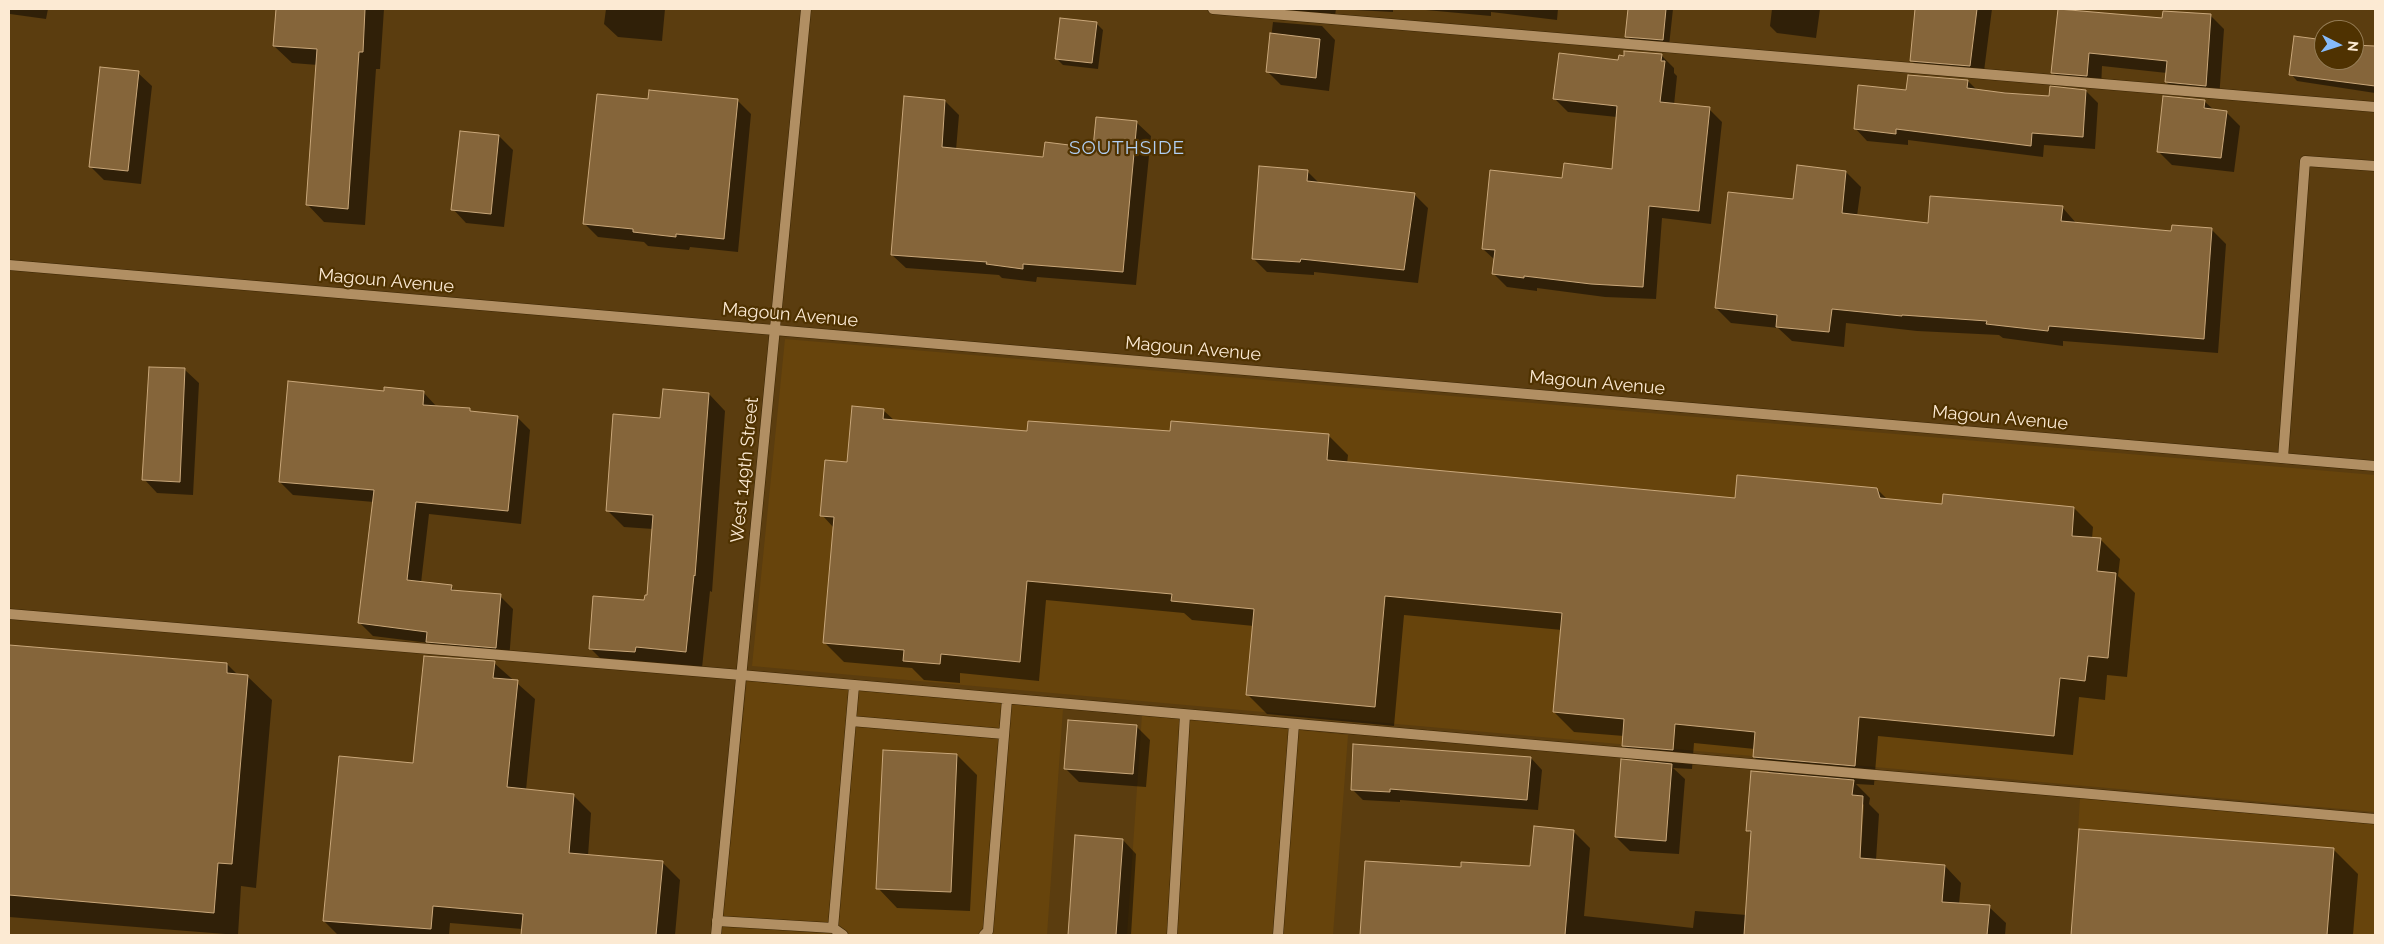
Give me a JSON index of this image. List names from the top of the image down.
{
  "streets": {
    "street": ["Magoun Avenue", "West 149th Street"]
  },
  "crossings": [
    ["Magoun Avenue", "West 149th Street"]
  ],
  "districts": ["SOUTHSIDE"],
  "north": "right"
}
